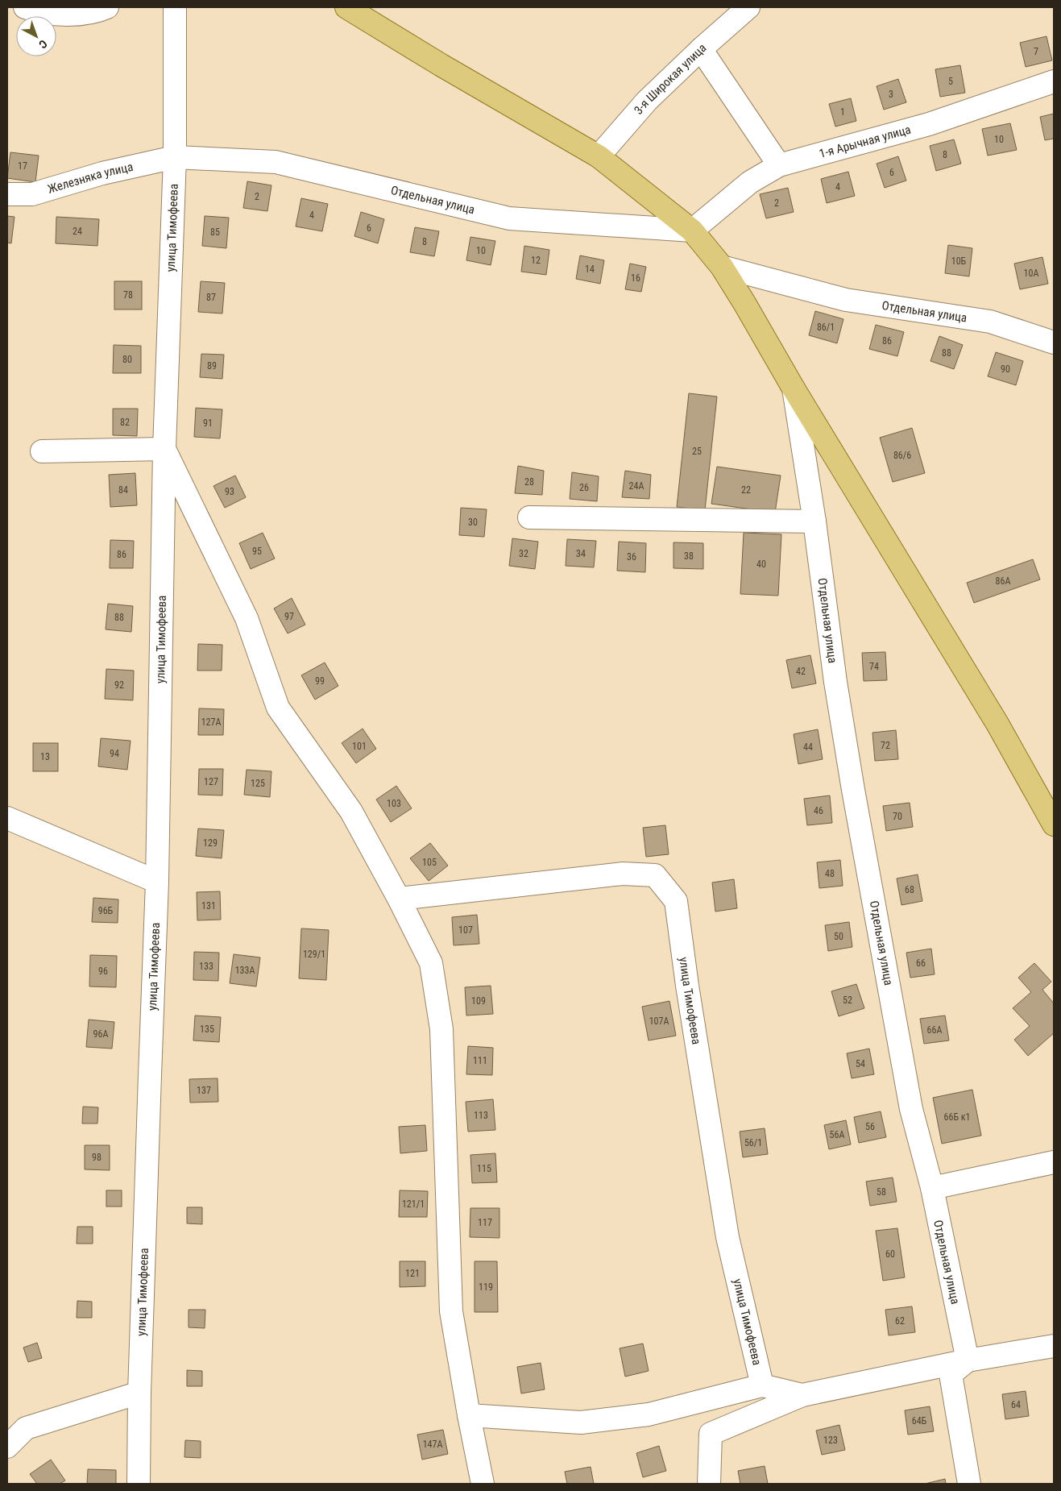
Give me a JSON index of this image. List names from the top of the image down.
{
  "streets": {
    "main road": ["Отдельная улица"],
    "street": [
      "3-я Широкая улица",
      "1-я Арычная улица",
      "Железняка улица",
      "улица Тимофеева"
    ]
  },
  "crossings": [
    ["3-я Широкая улица", "Отдельная улица"],
    ["1-я Арычная улица", "Отдельная улица"],
    ["Железняка улица", "Отдельная улица"],
    ["Железняка улица", "улица Тимофеева"],
    ["Отдельная улица", "улица Тимофеева"]
  ],
  "house_numbers": [
    "7",
    "5",
    "3",
    "1",
    "10",
    "8",
    "17",
    "6",
    "4",
    "2",
    "2",
    "4",
    "6",
    "24",
    "85",
    "8",
    "10",
    "12",
    "10Б",
    "14",
    "10А",
    "16",
    "78",
    "87",
    "86/1",
    "86",
    "88",
    "80",
    "89",
    "90",
    "82",
    "91",
    "25",
    "86/6",
    "28",
    "24А",
    "26",
    "84",
    "22",
    "93",
    "30",
    "95",
    "32",
    "34",
    "86",
    "38",
    "36",
    "40",
    "86А",
    "97",
    "88",
    "74",
    "42",
    "99",
    "92",
    "127А",
    "72",
    "101",
    "44",
    "94",
    "13",
    "127",
    "125",
    "103",
    "46",
    "70",
    "129",
    "105",
    "48",
    "68",
    "131",
    "96Б",
    "107",
    "50",
    "129/1",
    "66",
    "133",
    "133А",
    "96",
    "52",
    "109",
    "107А",
    "135",
    "66А",
    "96А",
    "111",
    "54",
    "137",
    "113",
    "66Б к1",
    "56",
    "56А",
    "56/1",
    "98",
    "115",
    "58",
    "121/1",
    "117",
    "60",
    "121",
    "119",
    "62",
    "64",
    "64Б",
    "123",
    "147А"
  ],
  "north": "bottom right"
}
